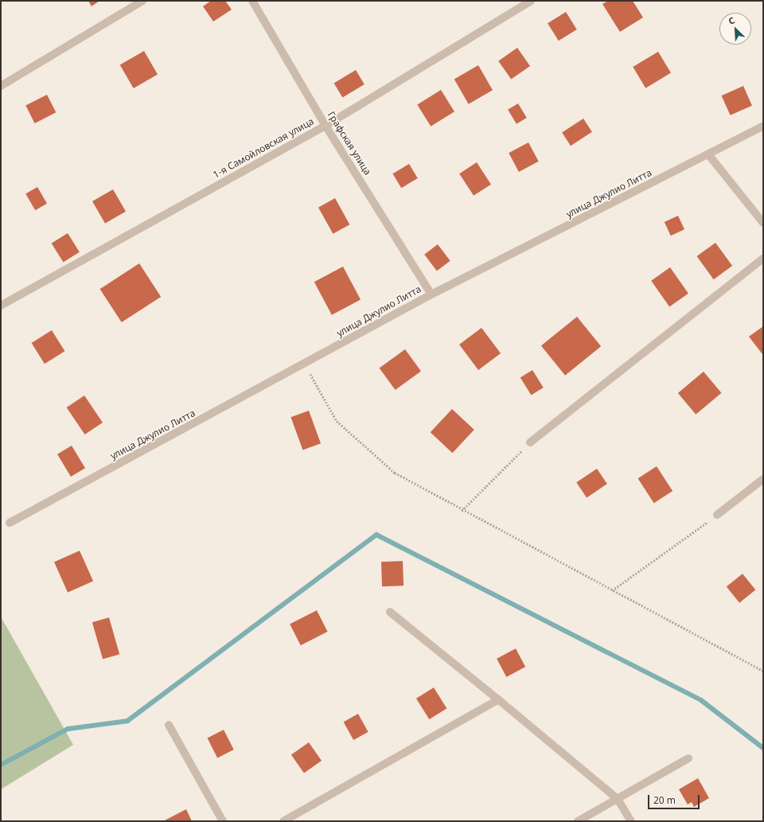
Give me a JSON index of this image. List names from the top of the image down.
{
  "streets": {
    "street": ["Графская улица", "1-я Самойловская улица", "улица Джулио Литта"]
  },
  "crossings": [
    ["Графская улица", "1-я Самойловская улица"],
    ["Графская улица", "улица Джулио Литта"]
  ],
  "scale_bar": "20 m",
  "north": "top left"
}
